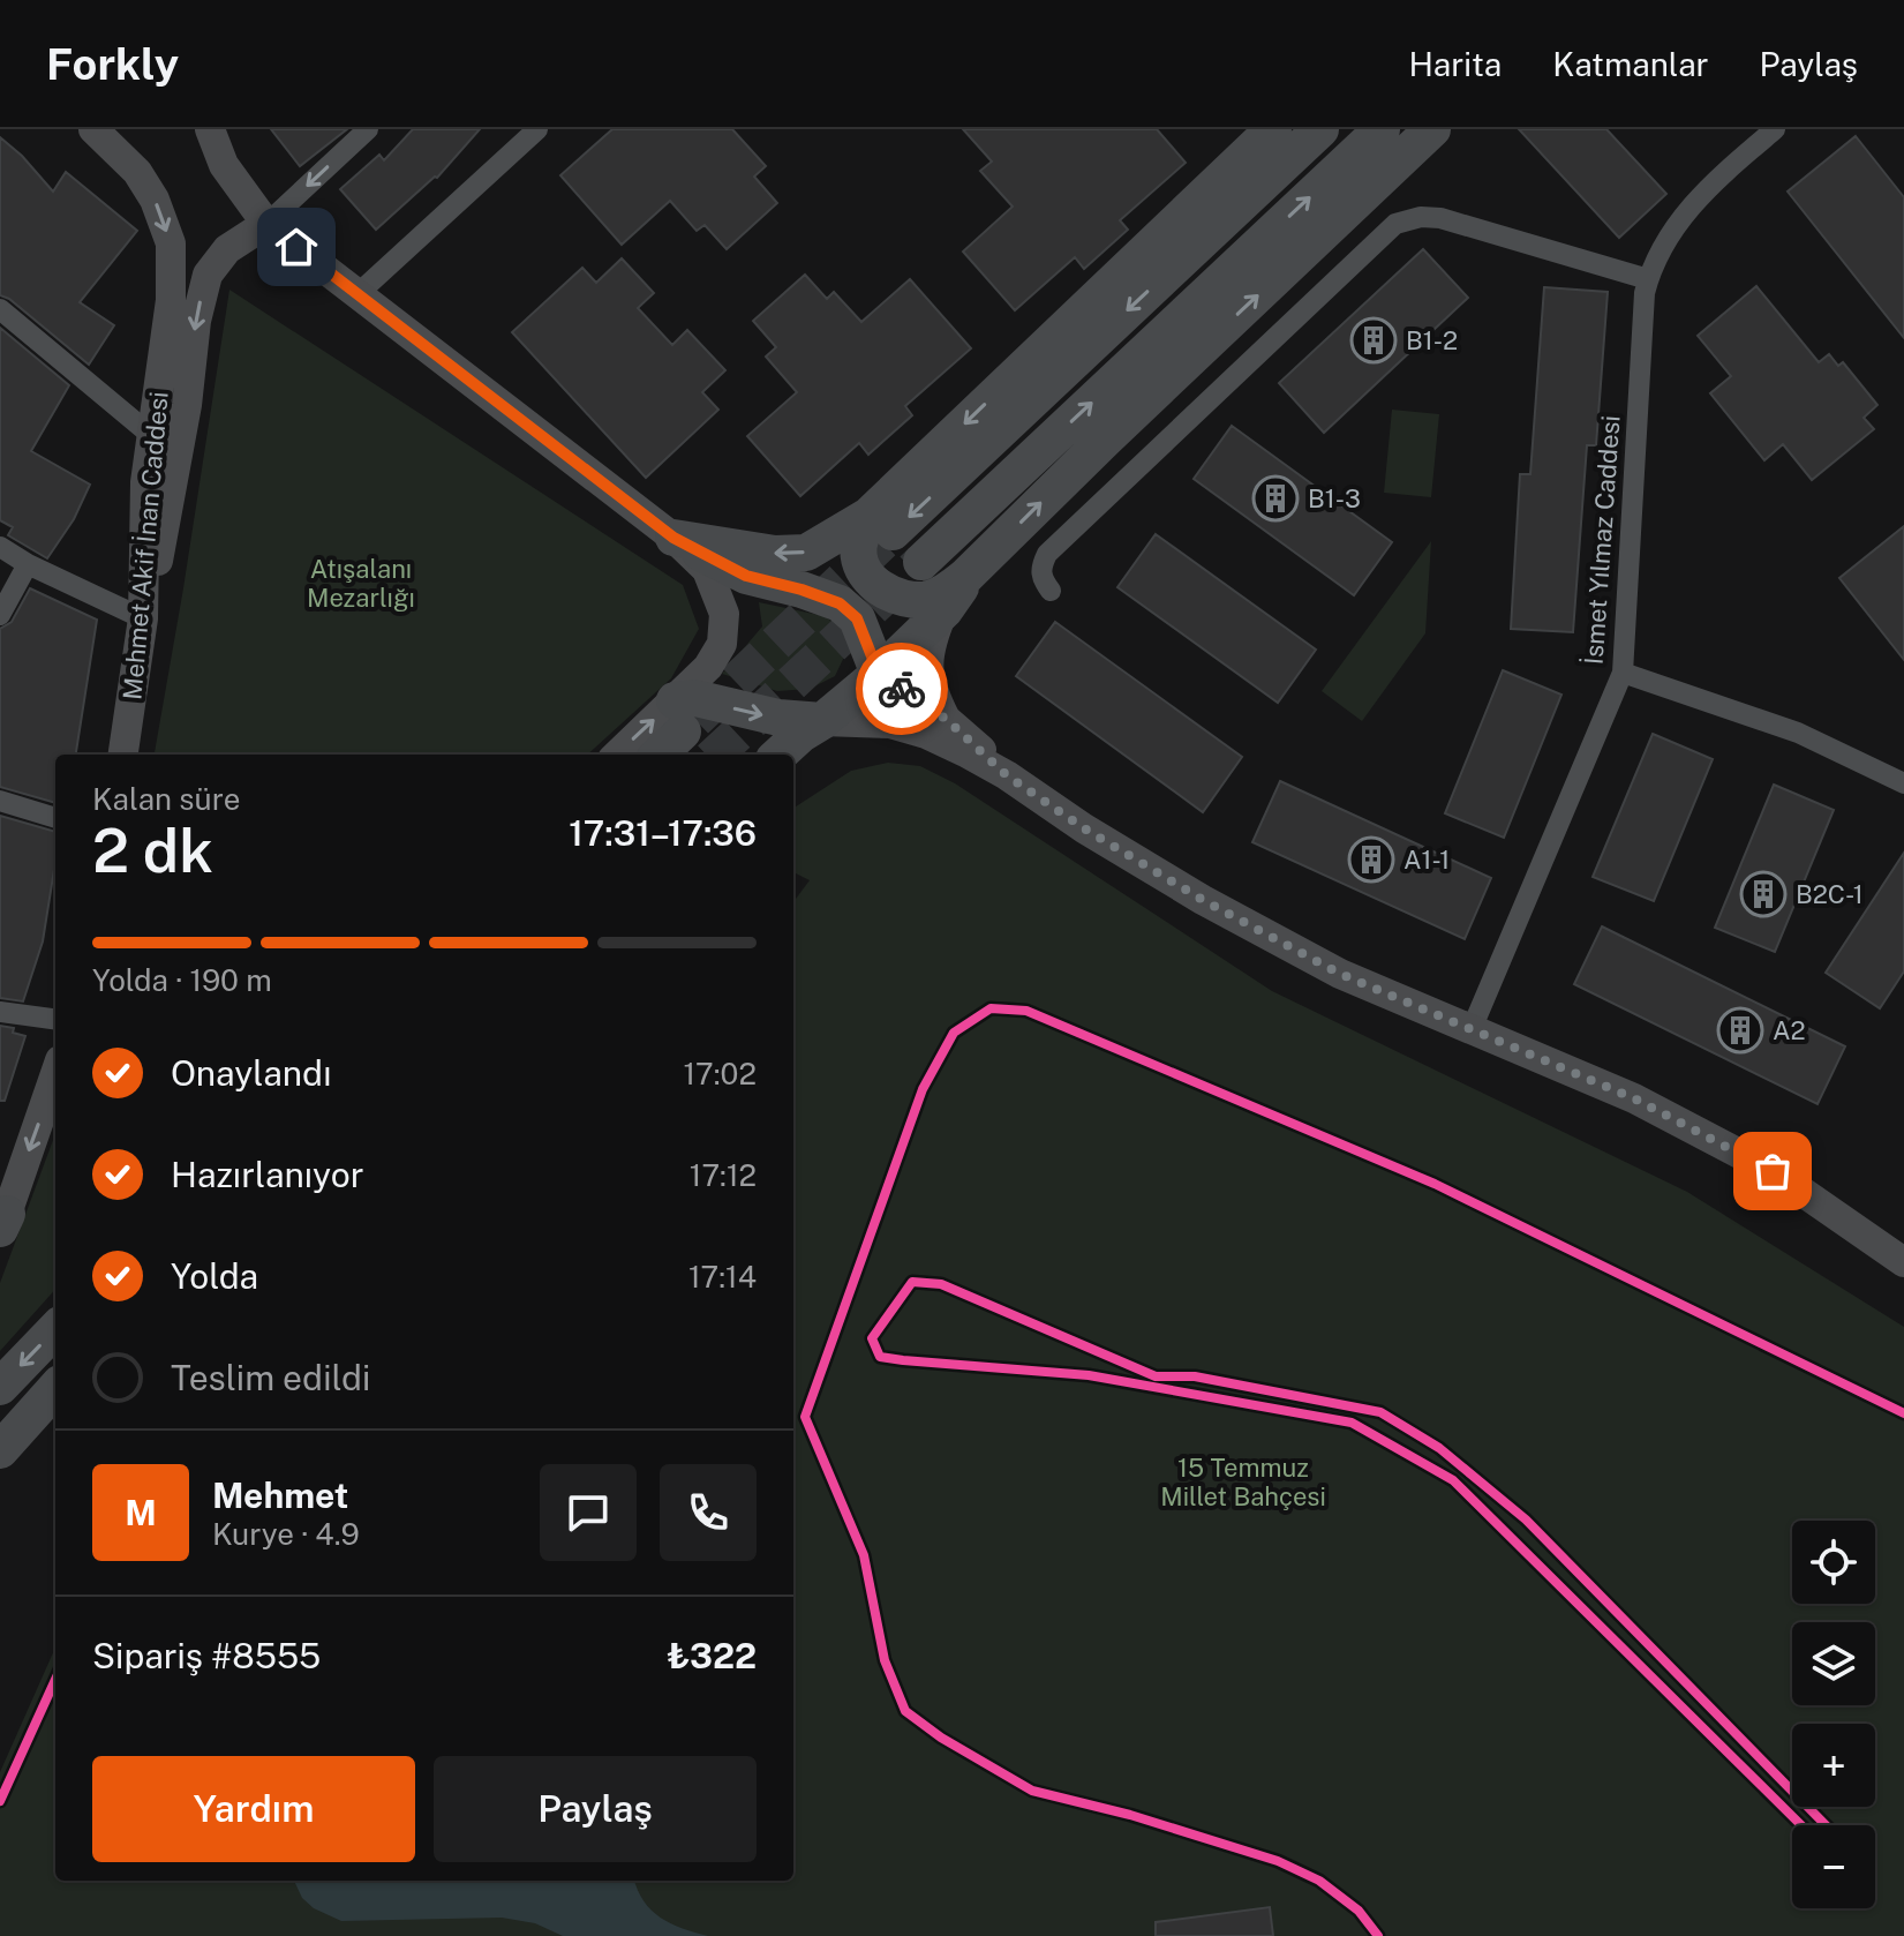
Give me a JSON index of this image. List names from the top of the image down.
{
  "streets": {
    "main road": ["Mehmet Akif İnan Caddesi"],
    "street": ["İsmet Yılmaz Caddesi"]
  },
  "parks": ["Atışalanı Mezarlığı", "15 Temmuz Millet Bahçesi"],
  "places": {
    "building": [
      "B1-2",
      "B1-3",
      "A1-1",
      "B2C-1",
      "A2"
    ]
  },
  "page": {
    "header": "Forkly",
    "nav": ["Harita", "Katmanlar", "Paylaş"],
    "heading": ["2 dk", "Kalan süre", "17:31–17:36"],
    "panel": [
      "Mehmet",
      "Kurye · 4.9",
      "Sipariş #8555",
      "₺322"
    ],
    "bar": "Yolda · 190 m",
    "list": [
      ["Onaylandı", "17:02"],
      ["Hazırlanıyor", "17:12"],
      ["Yolda", "17:14"],
      "Teslim edildi"
    ],
    "round": "M",
    "map_buttons": ["+", "−"],
    "buttons": ["Yardım", "Paylaş"]
  }
}
